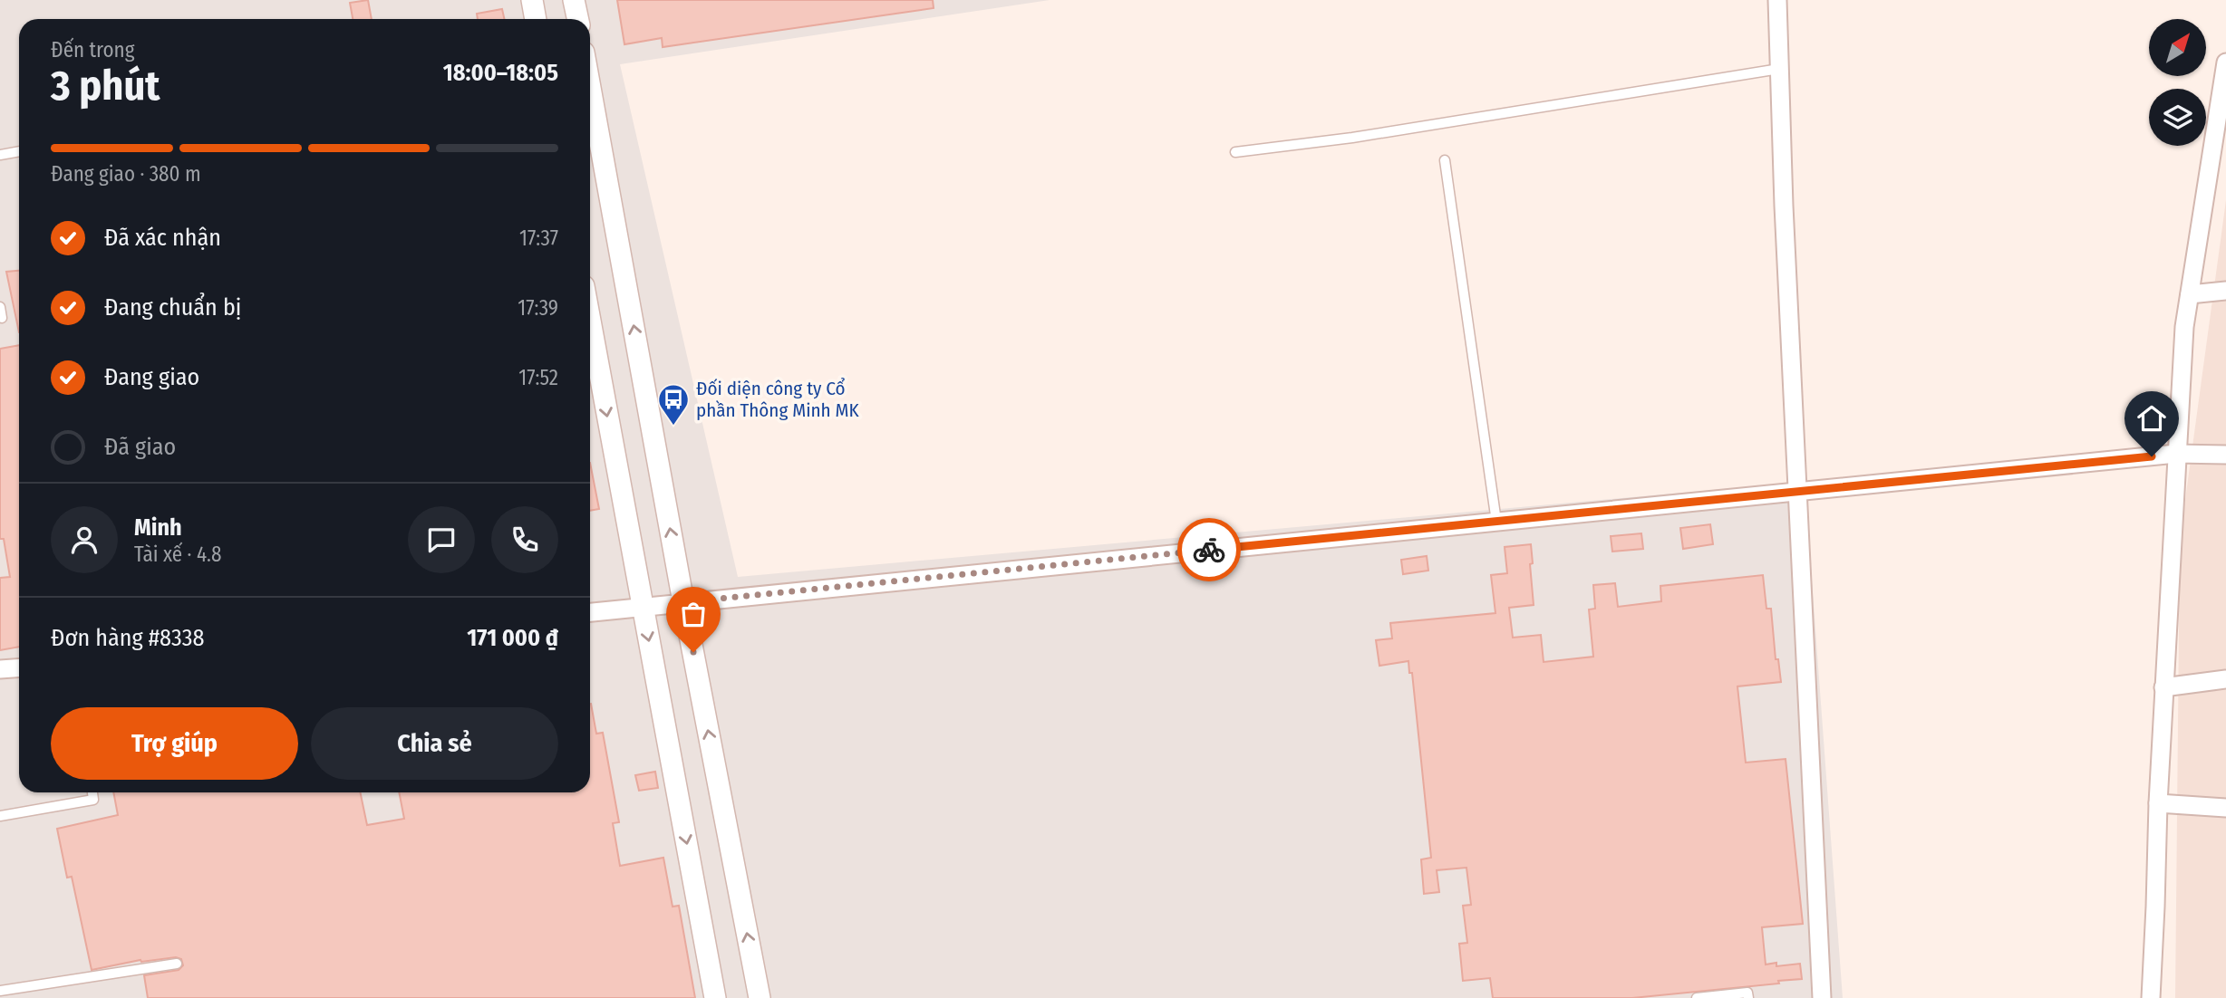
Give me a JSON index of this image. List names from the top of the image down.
{
  "places": {
    "bus stop": ["Đối diện công ty Cổ phần Thông Minh MK"]
  },
  "north": "top right",
  "page": {
    "heading": ["3 phút", "Đến trong", "18:00–18:05"],
    "panel": [
      "Minh",
      "Tài xế · 4.8",
      "Đơn hàng #8338",
      "171 000 ₫"
    ],
    "bar": "Đang giao · 380 m",
    "list": [
      ["Đã xác nhận", "17:37"],
      ["Đang chuẩn bị", "17:39"],
      ["Đang giao", "17:52"],
      "Đã giao"
    ],
    "buttons": ["Trợ giúp", "Chia sẻ"]
  }
}
